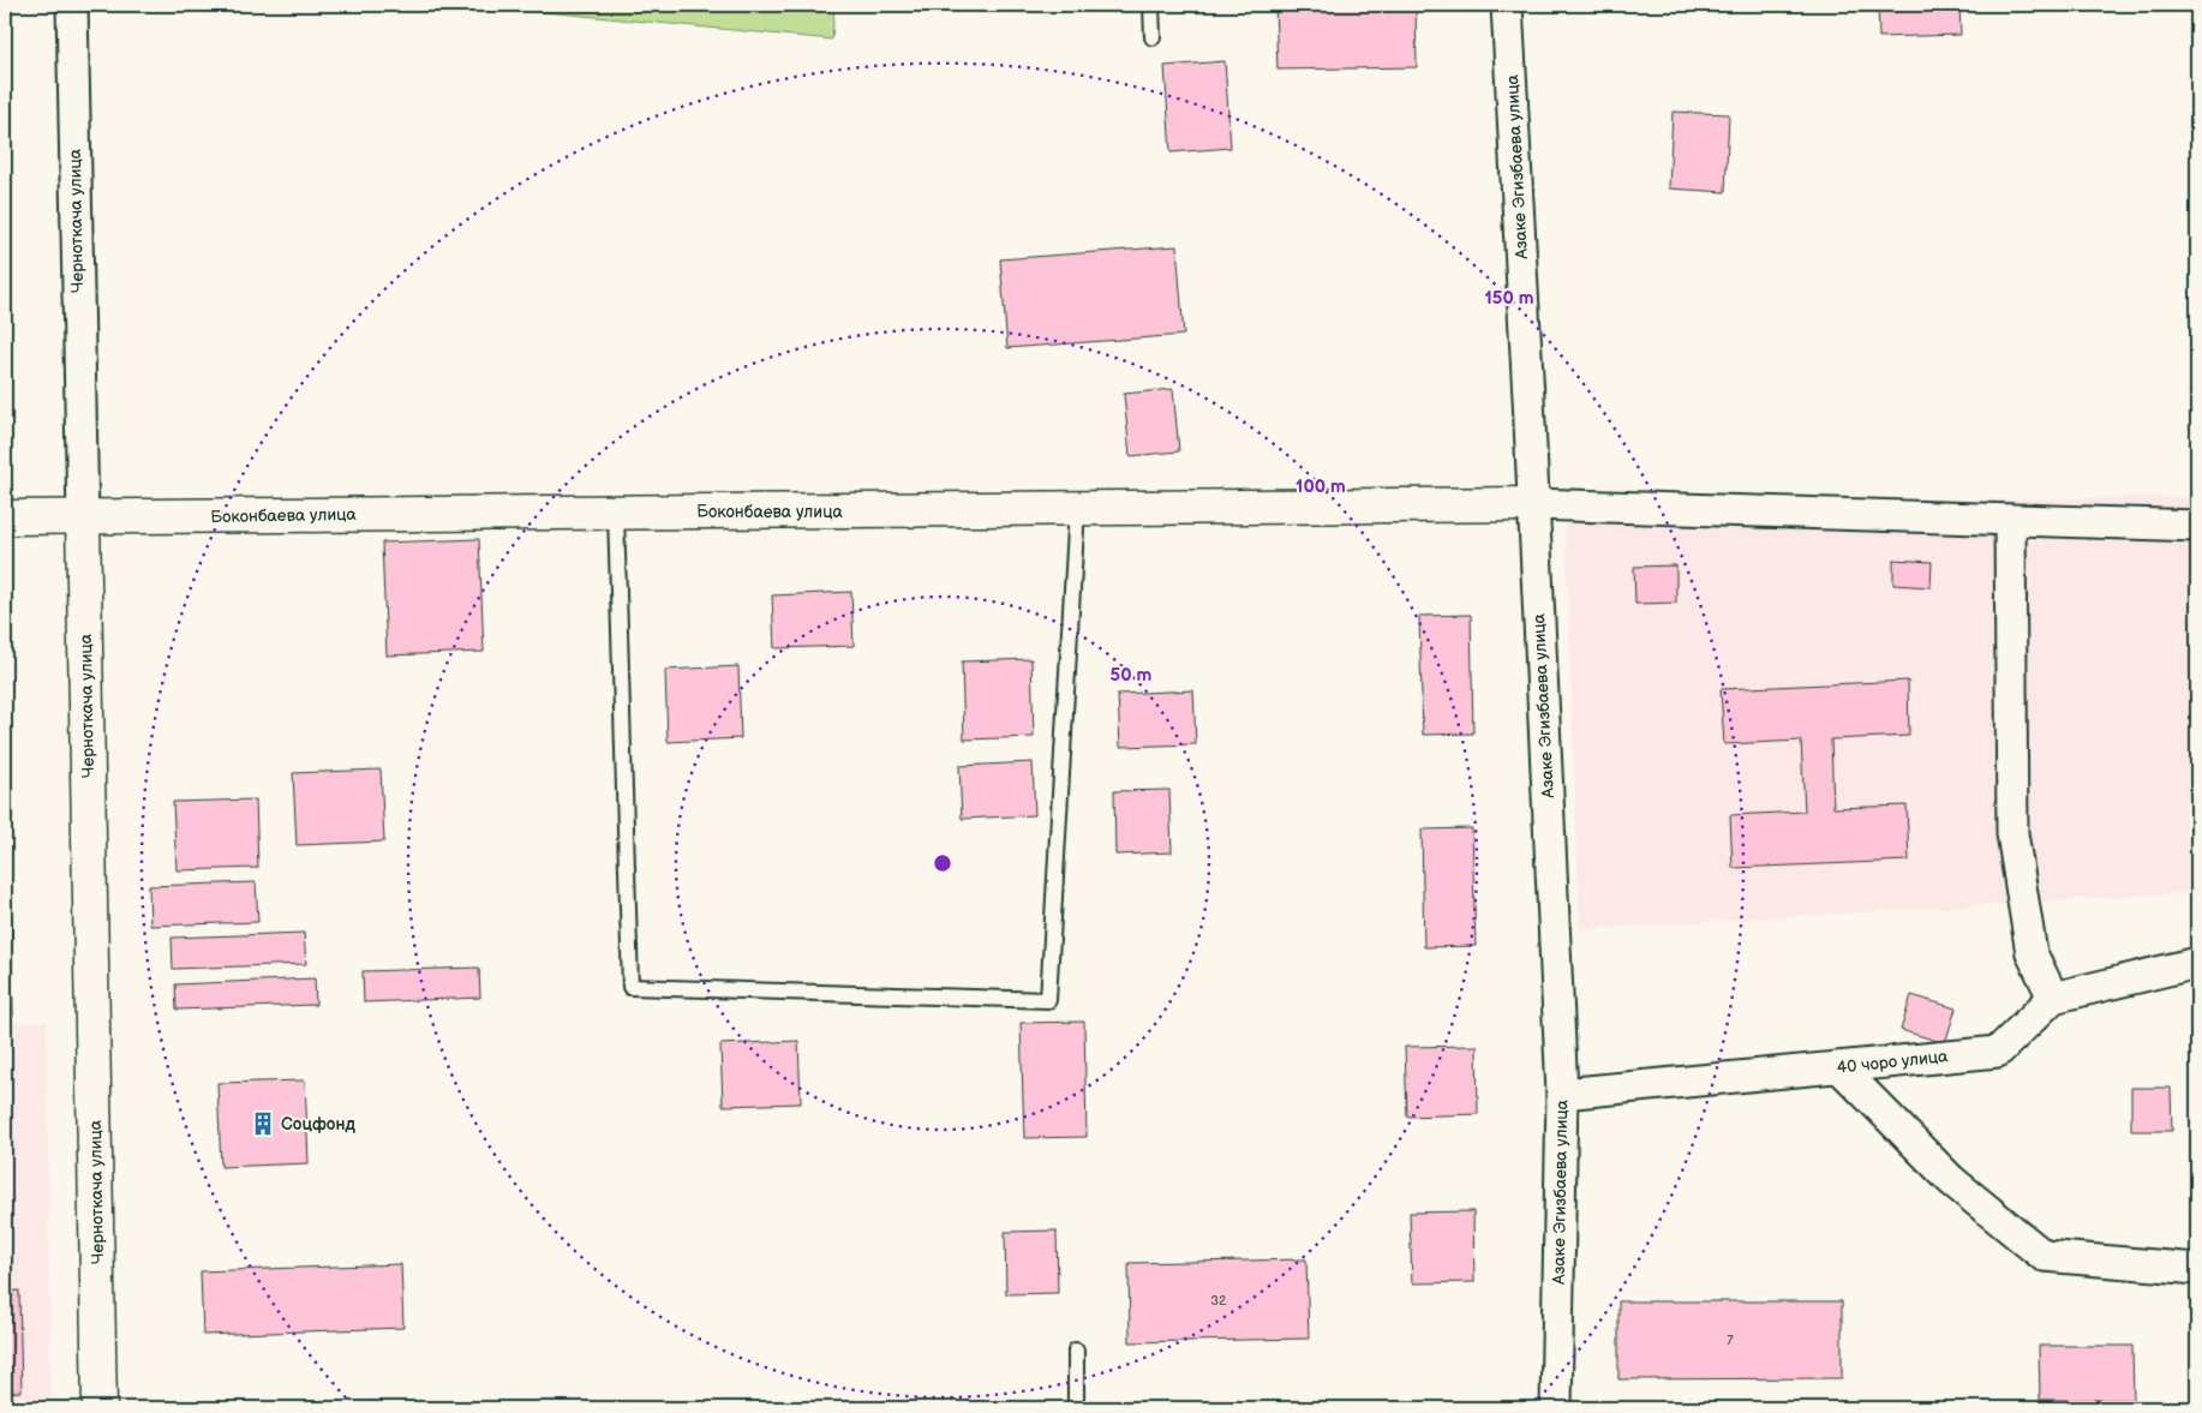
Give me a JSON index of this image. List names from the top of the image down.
{
  "streets": {
    "street": [
      "Азаке Эгизбаева улица",
      "Черноткача улица",
      "Боконбаева улица",
      "40 чоро улица"
    ]
  },
  "crossings": [
    ["Азаке Эгизбаева улица", "Боконбаева улица"],
    ["Азаке Эгизбаева улица", "40 чоро улица"],
    ["Черноткача улица", "Боконбаева улица"]
  ],
  "places": {
    "building": ["Соцфонд"]
  },
  "house_numbers": ["32", "7"],
  "rings": ["150 m", "100 m", "50 m"]
}
